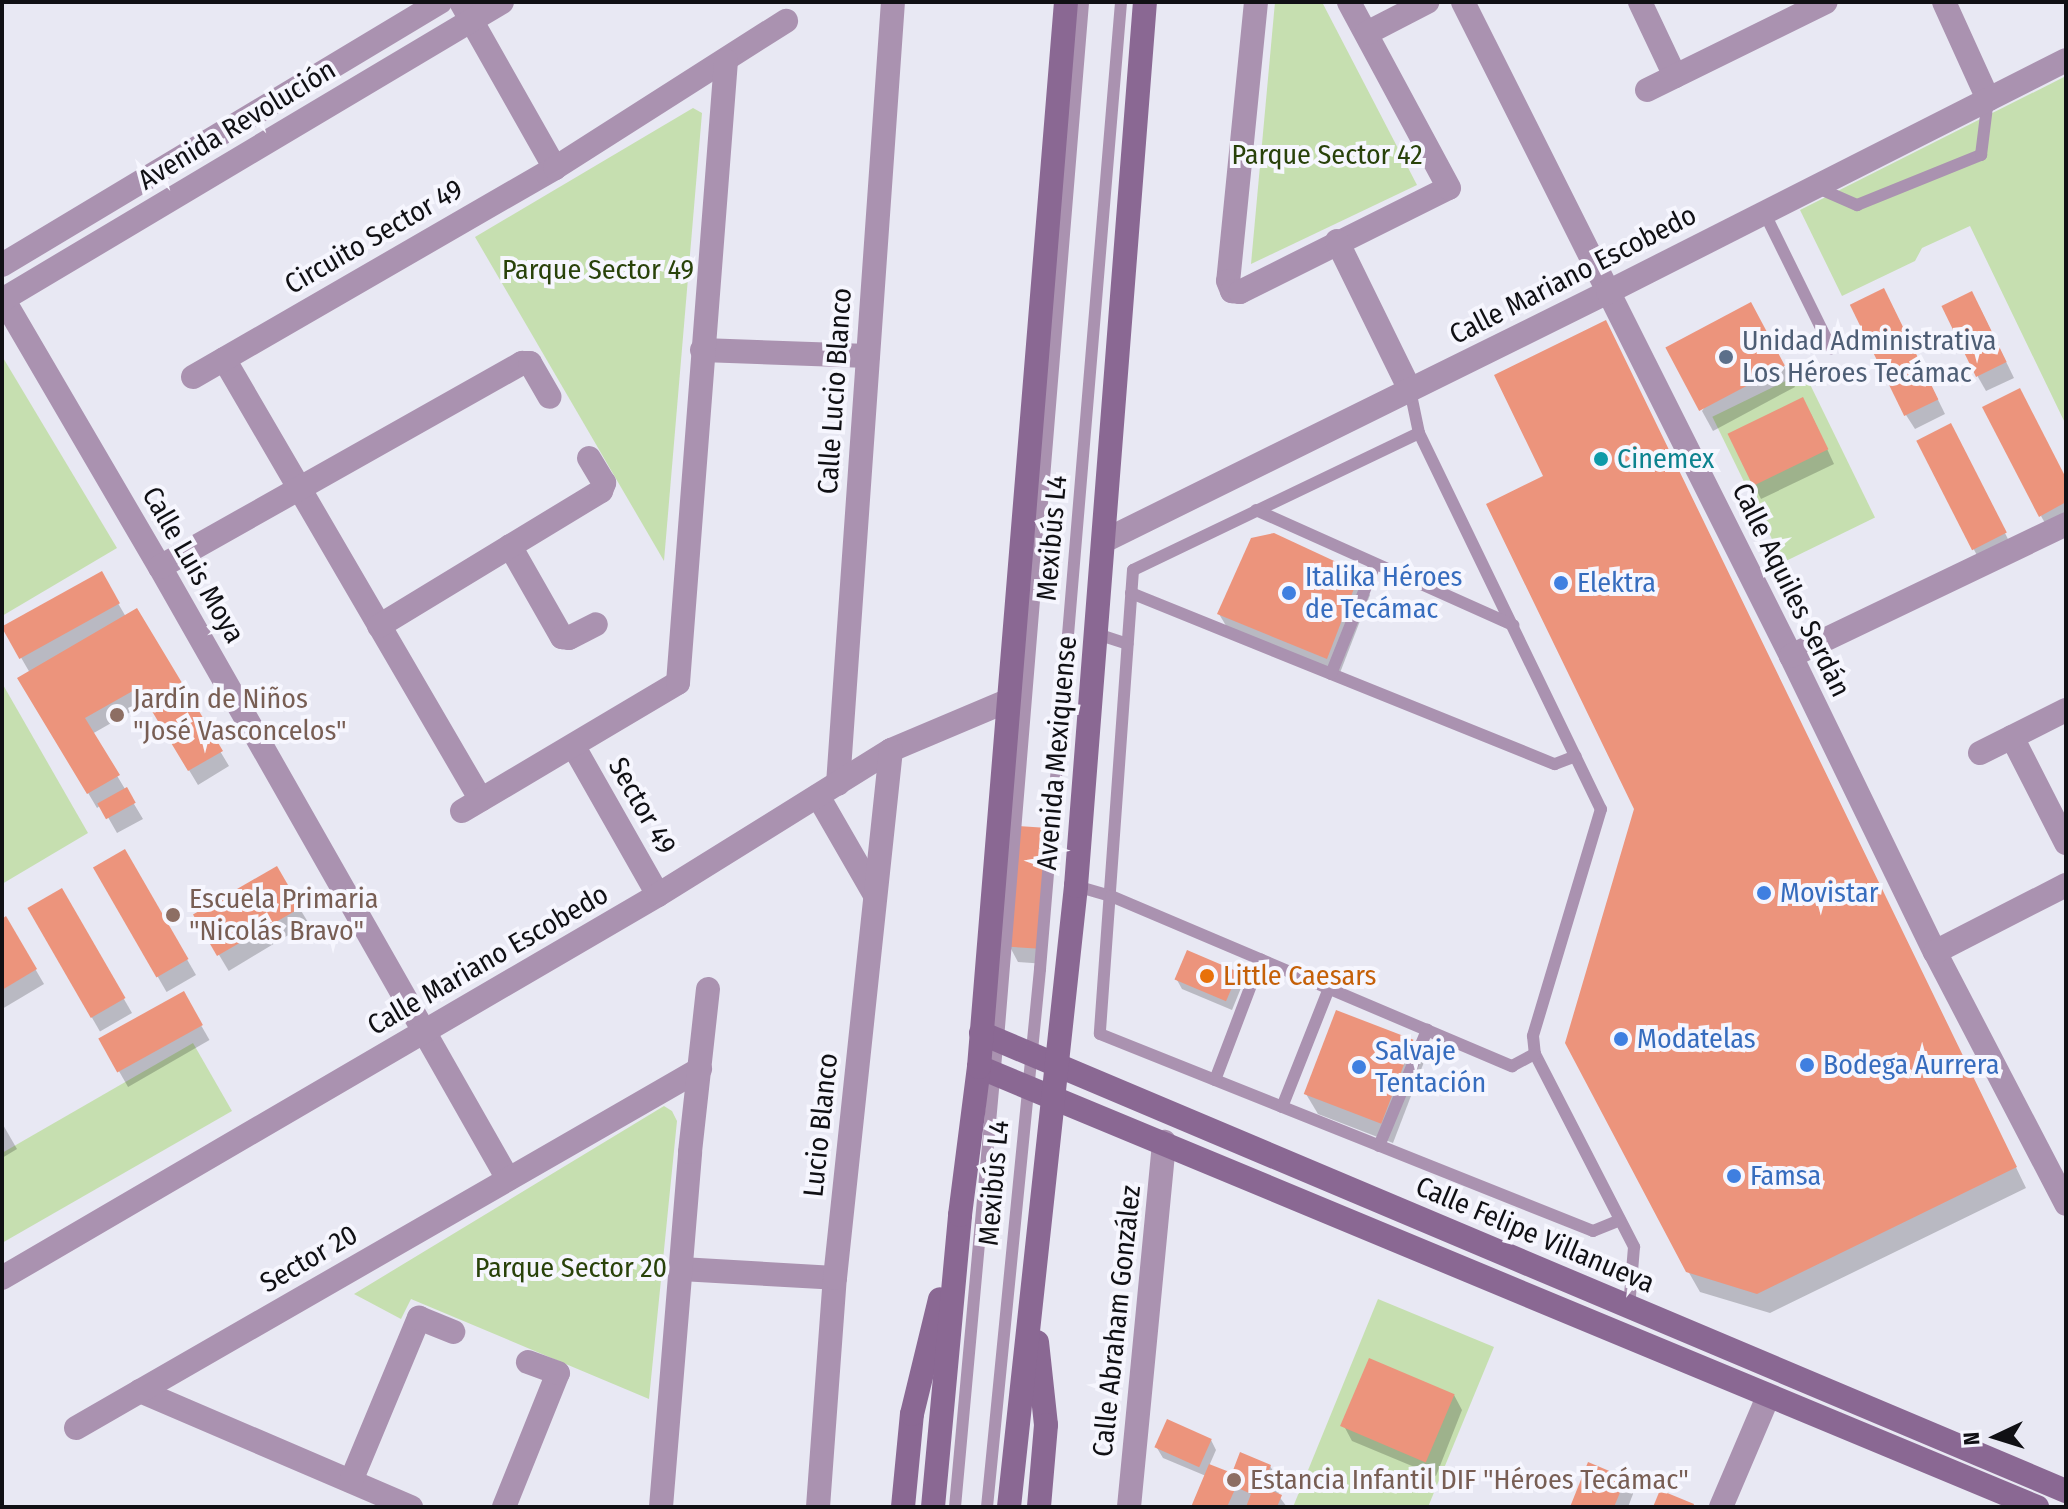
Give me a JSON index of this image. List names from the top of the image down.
{
  "streets": {
    "main road": ["Avenida Mexiquense", "Calle Felipe Villanueva"],
    "street": [
      "Avenida Revolución",
      "Circuito Sector 49",
      "Calle Mariano Escobedo",
      "Calle Lucio Blanco",
      "Calle Luis Moya",
      "Calle Aquiles Serdán",
      "Sector 49",
      "Lucio Blanco",
      "Sector 20",
      "Calle Abraham González"
    ],
    "lane": ["Mexibús L4"]
  },
  "crossings": [
    ["Avenida Revolución", "Calle Luis Moya"],
    ["Calle Mariano Escobedo", "Calle Lucio Blanco"],
    ["Calle Mariano Escobedo", "Calle Luis Moya"],
    ["Calle Mariano Escobedo", "Calle Aquiles Serdán"],
    ["Calle Mariano Escobedo", "Avenida Mexiquense"],
    ["Calle Mariano Escobedo", "Sector 49"],
    ["Calle Mariano Escobedo", "Lucio Blanco"],
    ["Mexibús L4", "Avenida Mexiquense"],
    ["Mexibús L4", "Calle Felipe Villanueva"],
    ["Avenida Mexiquense", "Calle Felipe Villanueva"],
    ["Calle Felipe Villanueva", "Calle Abraham González"]
  ],
  "parks": ["Parque Sector 42", "Parque Sector 49", "Parque Sector 20"],
  "places": [
    "Unidad Administrativa Los Héroes Tecámac",
    "Cinemex",
    "Elektra",
    "Italika Héroes de Tecámac",
    "Jardín de Niños \"José Vasconcelos\"",
    "Movistar",
    "Escuela Primaria \"Nicolás Bravo\"",
    "Little Caesars",
    "Modatelas",
    "Bodega Aurrera",
    "Salvaje Tentación",
    "Famsa",
    "Estancia Infantil DIF \"Héroes Tecámac\""
  ],
  "north": "left"
}
